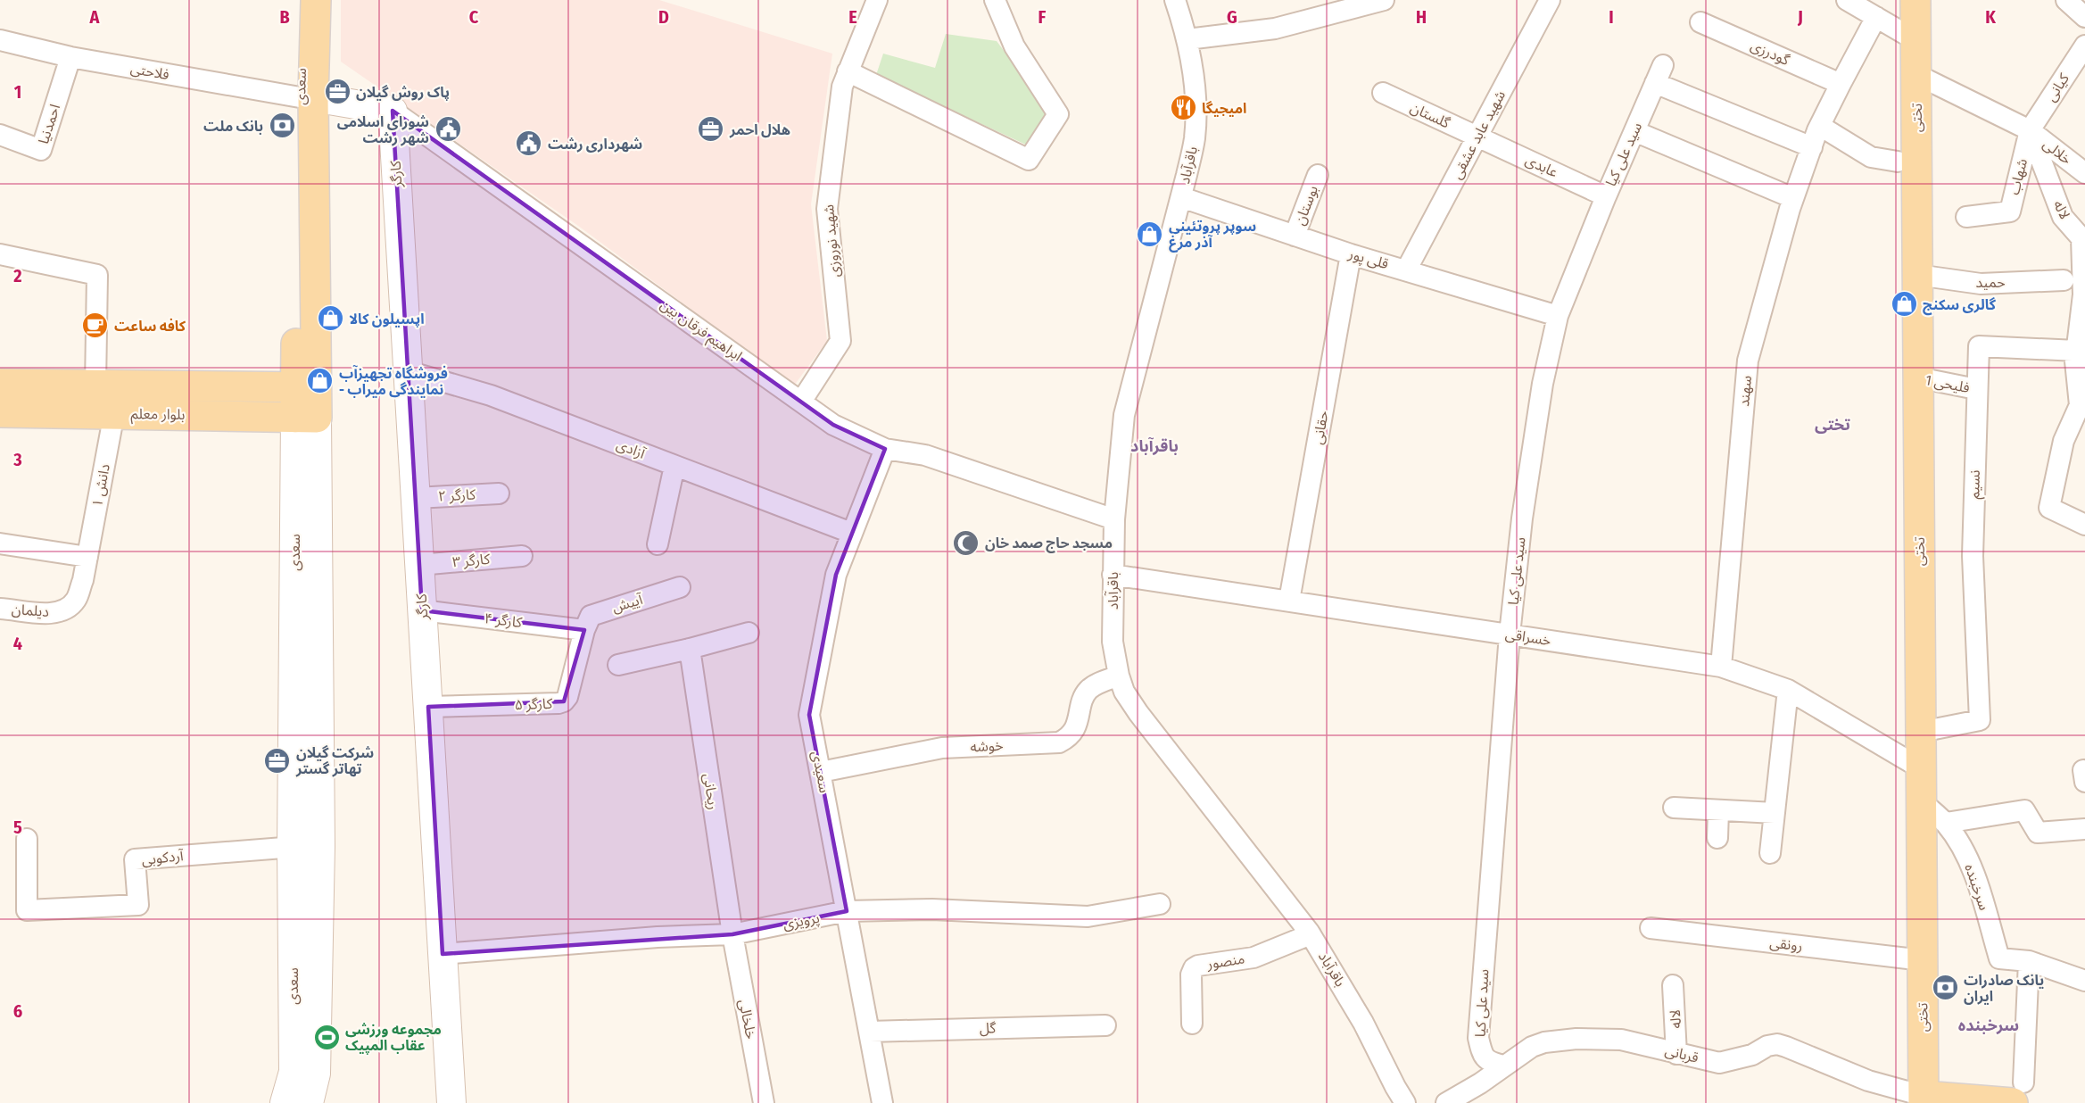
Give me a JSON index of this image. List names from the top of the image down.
{
  "streets": {
    "main road": [
      "سعدی",
      "تختی",
      "کارگر",
      "ابراهیم فرقان بین",
      "بلوار معلم"
    ],
    "street": [
      "گودرزی",
      "فلاحتی",
      "کیانی",
      "گلستان",
      "احمدنیا",
      "شهید عابد عشقی",
      "خلالی",
      "سید علی کیا",
      "باقرآباد",
      "عابدی",
      "شهاب",
      "بوستان",
      "لاله",
      "شهید نوروزی",
      "قلی پور",
      "حمید",
      "فلیحی 1",
      "سهند",
      "حقانی",
      "آزادی",
      "نسیم",
      "دانش ۱",
      "کارگر ۲",
      "کارگر ۳",
      "آییش",
      "دیلمان",
      "کارگر ۴",
      "خسراقی",
      "کارگر ۵",
      "خوشه",
      "سعیدی",
      "ریحانی",
      "آردکوبی",
      "سرخبنده",
      "پرویزی",
      "رونقی",
      "منصور",
      "خلخالی",
      "گل",
      "قربانی"
    ]
  },
  "crossings": [
    ["گودرزی", "سهند"],
    ["فلاحتی", "سعدی"],
    ["فلاحتی", "احمدنیا"],
    ["فلاحتی", "ابراهیم فرقان بین"],
    ["سعدی", "ابراهیم فرقان بین"],
    ["سعدی", "بلوار معلم"],
    ["سعدی", "آردکوبی"],
    ["کیانی", "خلالی"],
    ["کیانی", "شهاب"],
    ["کیانی", "لاله"],
    ["گلستان", "شهید عابد عشقی"],
    ["گلستان", "عابدی"],
    ["تختی", "حمید"],
    ["تختی", "فلیحی 1"],
    ["تختی", "نسیم"],
    ["تختی", "خسراقی"],
    ["تختی", "سرخبنده"],
    ["تختی", "رونقی"],
    ["تختی", "قربانی"],
    ["شهید عابد عشقی", "عابدی"],
    ["شهید عابد عشقی", "قلی پور"],
    ["خلالی", "شهاب"],
    ["خلالی", "لاله"],
    ["سید علی کیا", "عابدی"],
    ["سید علی کیا", "قلی پور"],
    ["سید علی کیا", "سهند"],
    ["سید علی کیا", "خسراقی"],
    ["سید علی کیا", "قربانی"],
    ["باقرآباد", "قلی پور"],
    ["باقرآباد", "ابراهیم فرقان بین"],
    ["باقرآباد", "خسراقی"],
    ["باقرآباد", "خوشه"],
    ["باقرآباد", "منصور"],
    ["کارگر", "ابراهیم فرقان بین"],
    ["کارگر", "آزادی"],
    ["کارگر", "کارگر ۲"],
    ["کارگر", "کارگر ۳"],
    ["کارگر", "کارگر ۴"],
    ["کارگر", "کارگر ۵"],
    ["کارگر", "پرویزی"],
    ["شهاب", "لاله"],
    ["بوستان", "قلی پور"],
    ["لاله", "نسیم"],
    ["لاله", "قربانی"],
    ["شهید نوروزی", "ابراهیم فرقان بین"],
    ["قلی پور", "حقانی"],
    ["ابراهیم فرقان بین", "سعیدی"],
    ["فلیحی 1", "نسیم"],
    ["سهند", "خسراقی"],
    ["بلوار معلم", "دانش ۱"],
    ["حقانی", "خسراقی"],
    ["آزادی", "سعیدی"],
    ["دانش ۱", "دیلمان"],
    ["آییش", "کارگر ۴"],
    ["آییش", "کارگر ۵"],
    ["کارگر ۴", "کارگر ۵"],
    ["خوشه", "سعیدی"],
    ["سعیدی", "پرویزی"],
    ["سعیدی", "گل"],
    ["ریحانی", "پرویزی"],
    ["ریحانی", "خلخالی"],
    ["پرویزی", "خلخالی"]
  ],
  "districts": ["تختی", "باقرآباد", "سرخبنده"],
  "places": {
    "office": ["پاک روش گیلان", "هلال احمر", "شرکت گیلان تهاتر گستر"],
    "restaurant": ["امیجیگا"],
    "bank": ["بانک ملت", "یانک صادرات ایران"],
    "public building": ["شورای اسلامی شهر رشت", "شهرداری رشت"],
    "shop": [
      "سوپر پروتئینی آذر مرغ",
      "گالری سکنج",
      "اپسیلون کالا",
      "فروشگاه تجهیزآب - نمایندگی میراب"
    ],
    "cafe": ["کافه ساعت"],
    "mosque": ["مسجد حاج صمد خان"],
    "sports": ["مجموعه ورزشی عقاب المپیک"]
  },
  "grid": {
    "columns": [
      "A",
      "B",
      "C",
      "D",
      "E",
      "F",
      "G",
      "H",
      "I",
      "J",
      "K"
    ],
    "rows": [
      "1",
      "2",
      "3",
      "4",
      "5",
      "6"
    ]
  }
}
